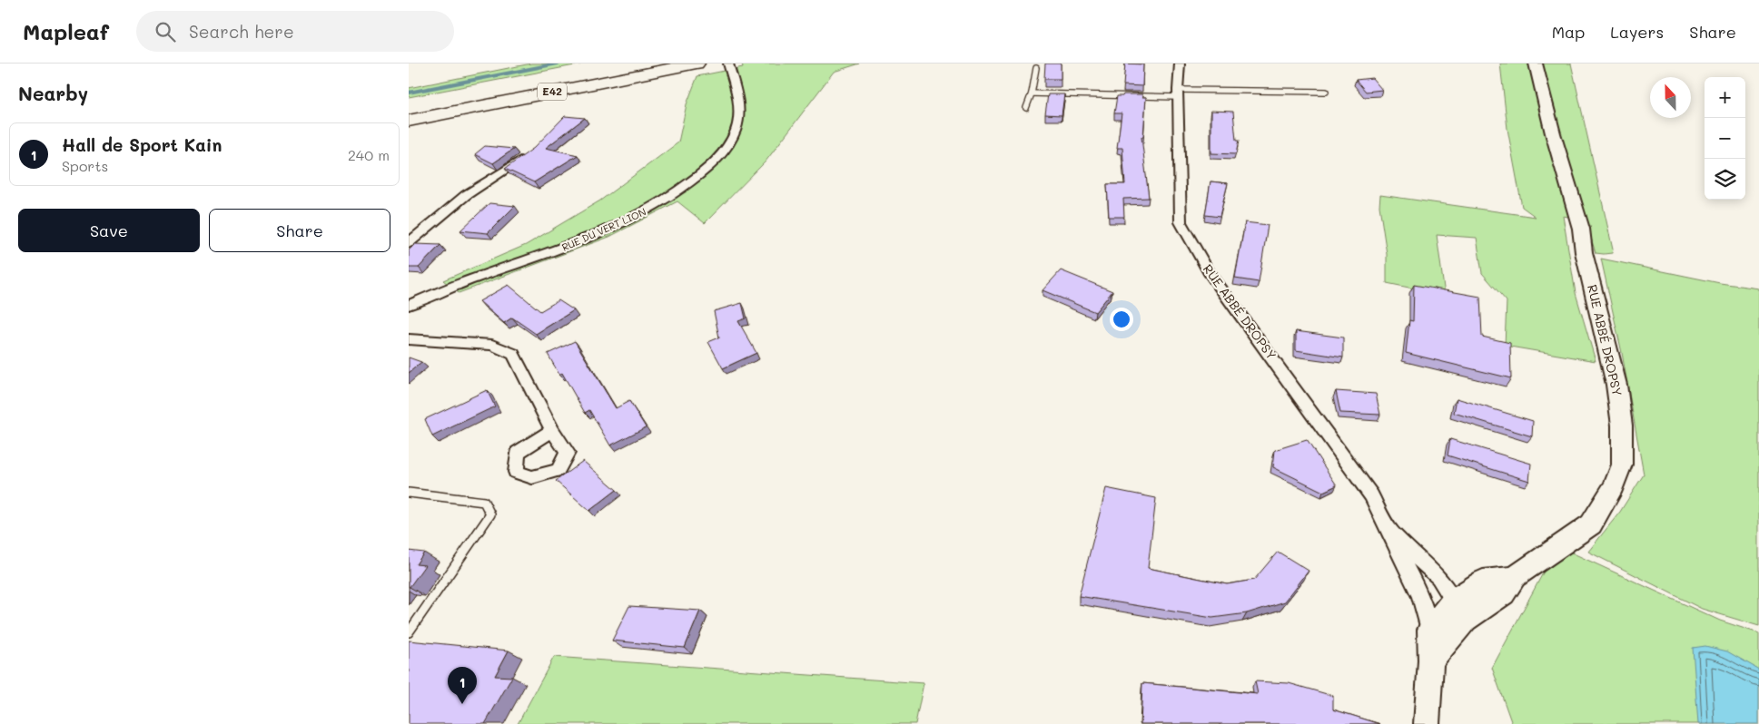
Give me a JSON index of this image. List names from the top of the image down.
{
  "streets": {
    "highway": ["E42"],
    "street": ["RUE DU VERT LION", "RUE ABBÉ DROPSY"]
  },
  "north": "top",
  "page": {
    "header": "Mapleaf",
    "search": "Search here",
    "nav": ["Map", "Layers", "Share"],
    "heading": "Nearby",
    "map_buttons": ["+", "−"],
    "list": [
      {
        "mark": "1",
        "name": "Hall de Sport Kain",
        "note": "Sports",
        "value": "240 m"
      }
    ],
    "buttons": ["Save", "Share"],
    "pins": "1"
  }
}
